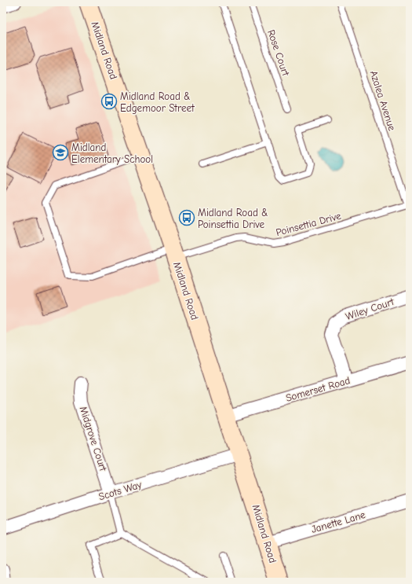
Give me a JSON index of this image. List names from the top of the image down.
{
  "streets": {
    "main road": ["Midland Road"],
    "street": [
      "Wiley Court",
      "Somerset Road",
      "Midgrove Court",
      "Scots Way",
      "Janette Lane"
    ],
    "lane": ["Rose Court", "Azalea Avenue", "Poinsettia Drive"]
  },
  "crossings": [
    ["Midland Road", "Poinsettia Drive"],
    ["Midland Road", "Somerset Road"],
    ["Midland Road", "Scots Way"],
    ["Midland Road", "Janette Lane"],
    ["Azalea Avenue", "Poinsettia Drive"],
    ["Wiley Court", "Somerset Road"],
    ["Midgrove Court", "Scots Way"]
  ],
  "places": {
    "bus stop": ["Midland Road & Edgemoor Street", "Midland Road & Poinsettia Drive"],
    "school or university": ["Midland Elementary School"]
  }
}
